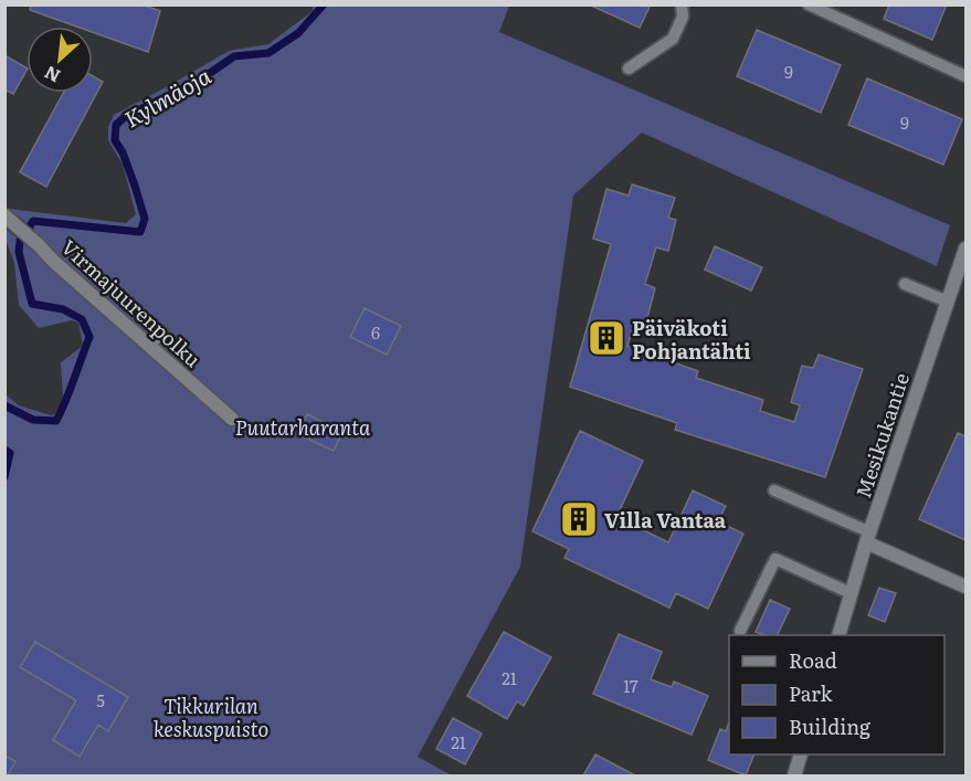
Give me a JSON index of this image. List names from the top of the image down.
{
  "streets": {
    "street": ["Virmajuurenpolku", "Mesikukantie"]
  },
  "water": ["Kylmäoja"],
  "parks": ["Puutarharanta", "Tikkurilan keskuspuisto"],
  "places": {
    "building": ["Päiväkoti Pohjantähti", "Villa Vantaa"]
  },
  "house_numbers": [
    "9",
    "9",
    "6",
    "21",
    "17",
    "5",
    "21"
  ],
  "legend": ["Road", "Park", "Building"],
  "north": "bottom left"
}
